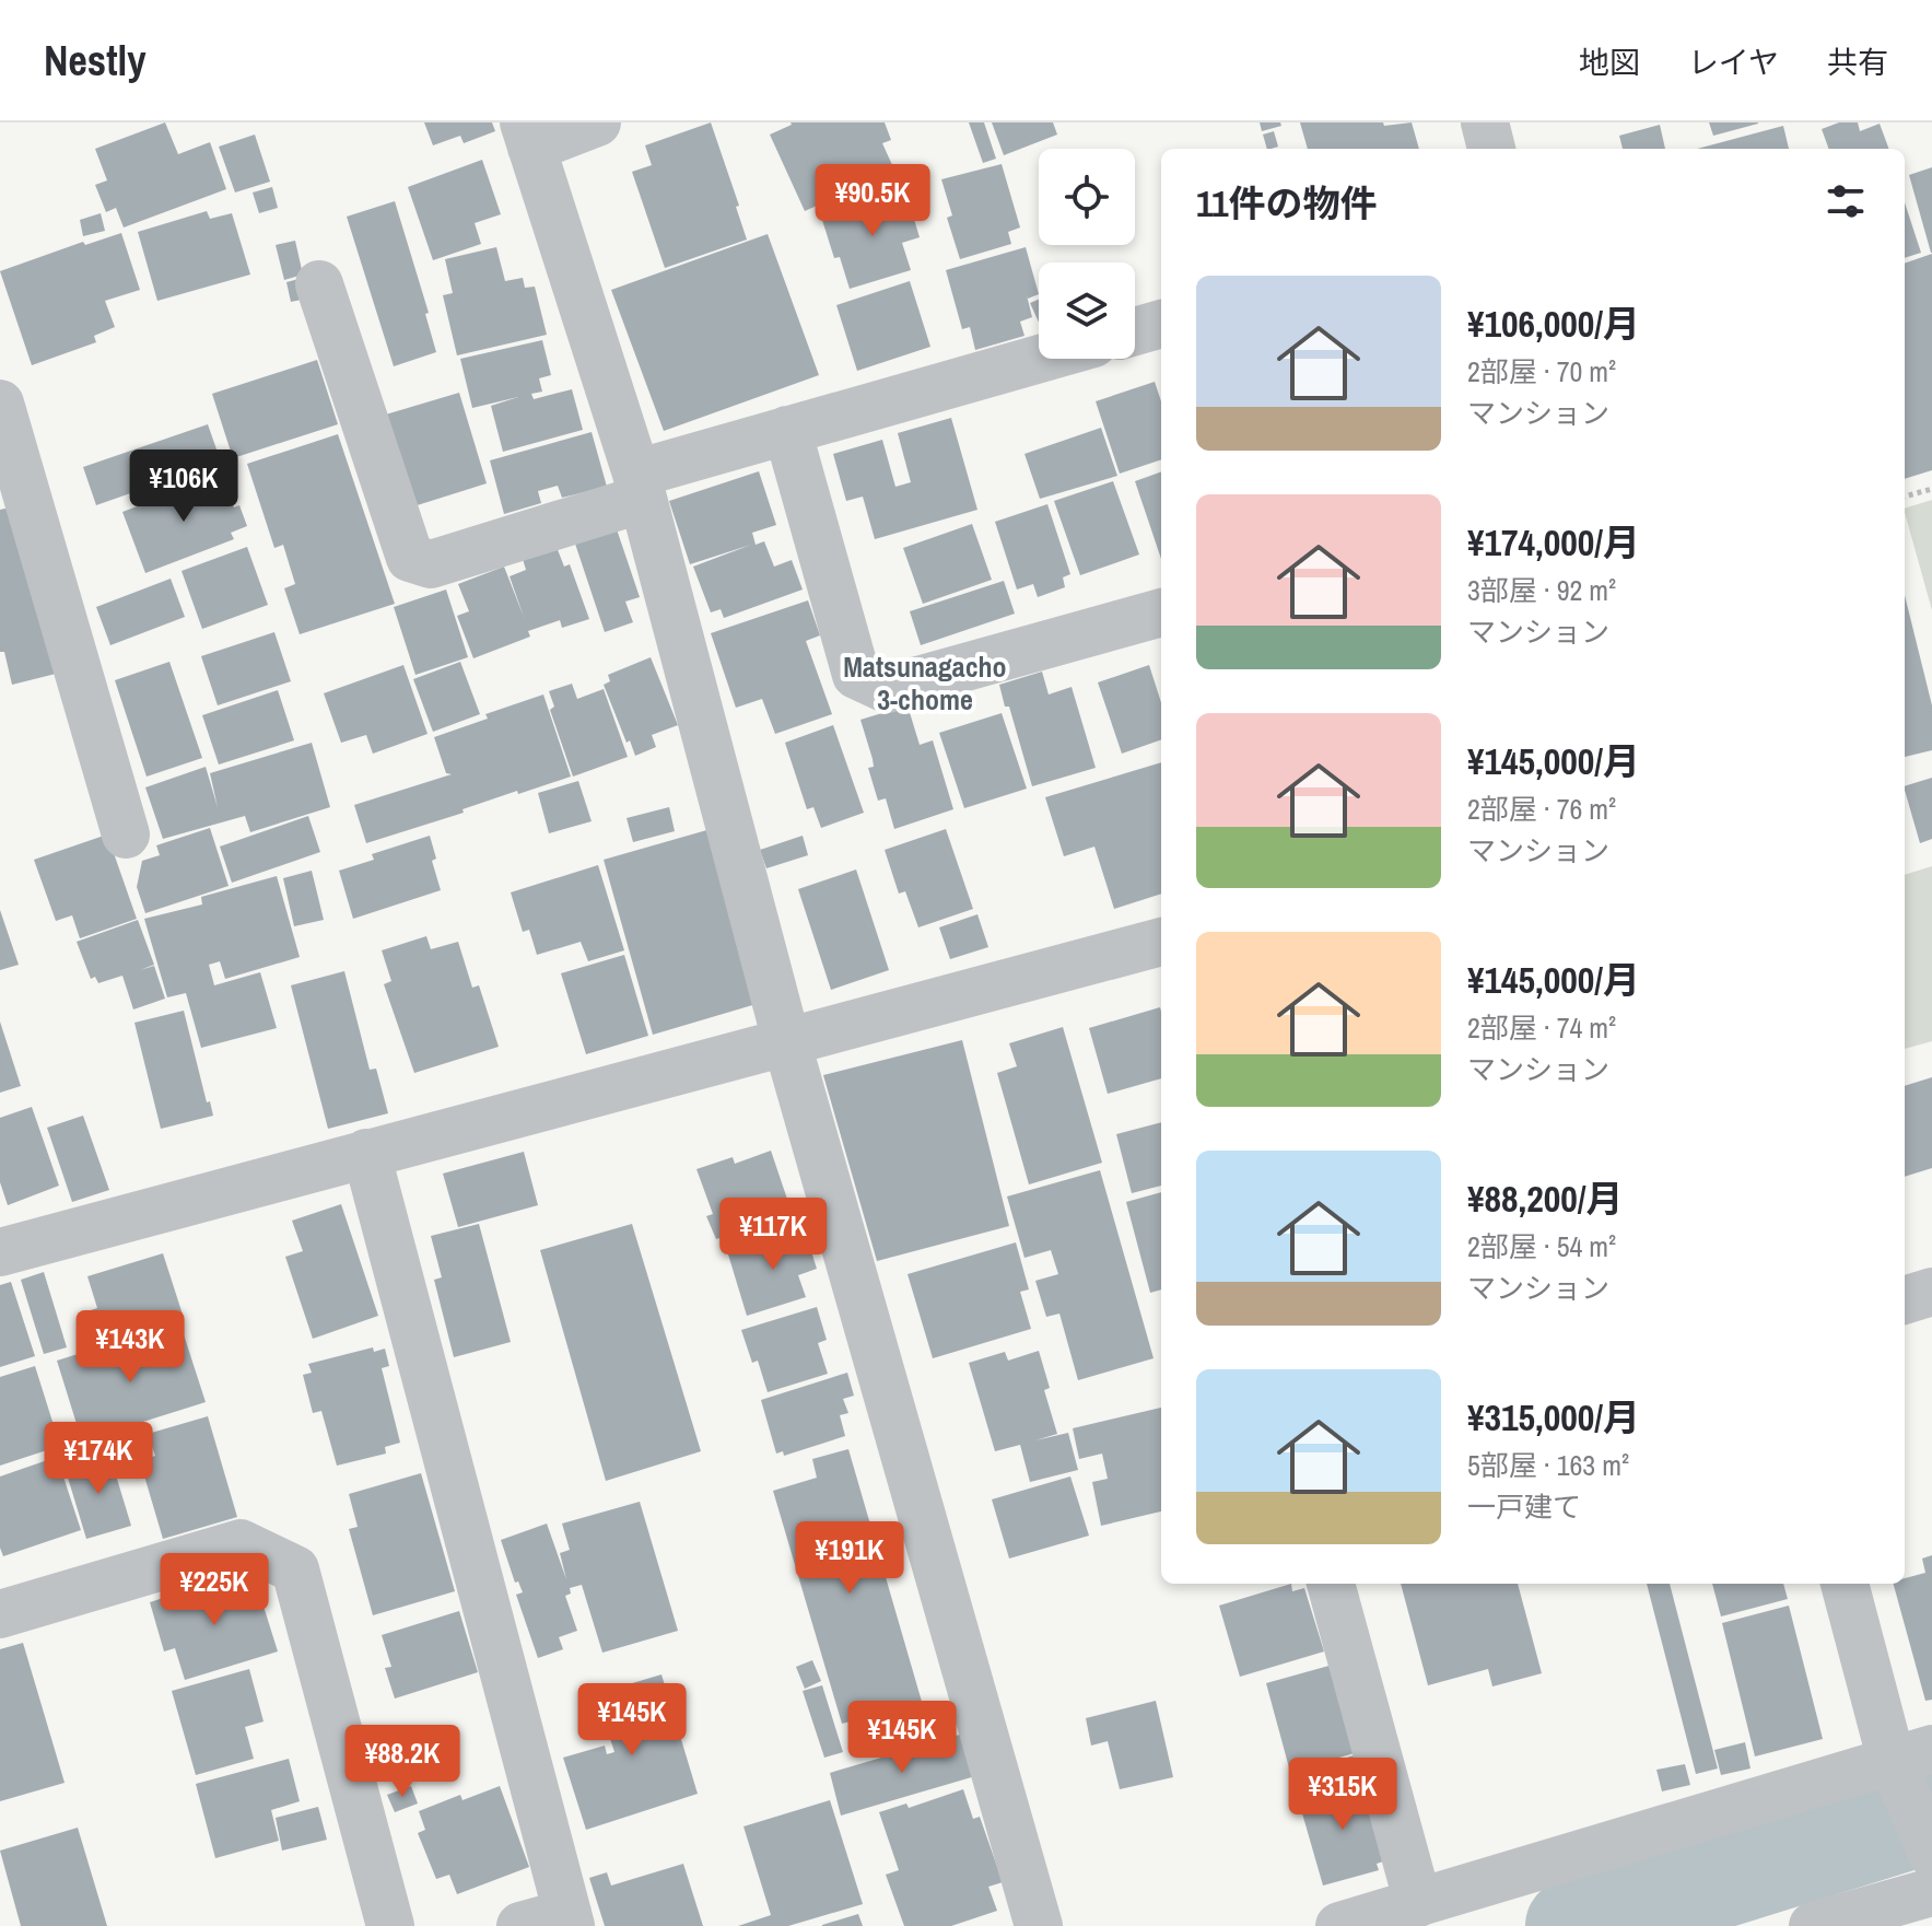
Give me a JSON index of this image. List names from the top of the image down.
{
  "districts": ["Matsunagacho 3-chome"],
  "page": {
    "header": "Nestly",
    "nav": ["地図", "レイヤ", "共有"],
    "heading": "11件の物件",
    "price": [
      "¥90.5K",
      "¥106K",
      "¥117K",
      "¥143K",
      "¥174K",
      "¥191K",
      "¥225K",
      "¥145K",
      "¥145K",
      "¥88.2K",
      "¥315K"
    ],
    "list": [
      {
        "name": "¥106,000/月",
        "note": "2部屋 · 70 m² · マンション"
      },
      {
        "name": "¥174,000/月",
        "note": "3部屋 · 92 m² · マンション"
      },
      {
        "name": "¥145,000/月",
        "note": "2部屋 · 76 m² · マンション"
      },
      {
        "name": "¥145,000/月",
        "note": "2部屋 · 74 m² · マンション"
      },
      {
        "name": "¥88,200/月",
        "note": "2部屋 · 54 m² · マンション"
      },
      {
        "name": "¥315,000/月",
        "note": "5部屋 · 163 m² · 一戸建て"
      }
    ]
  }
}
